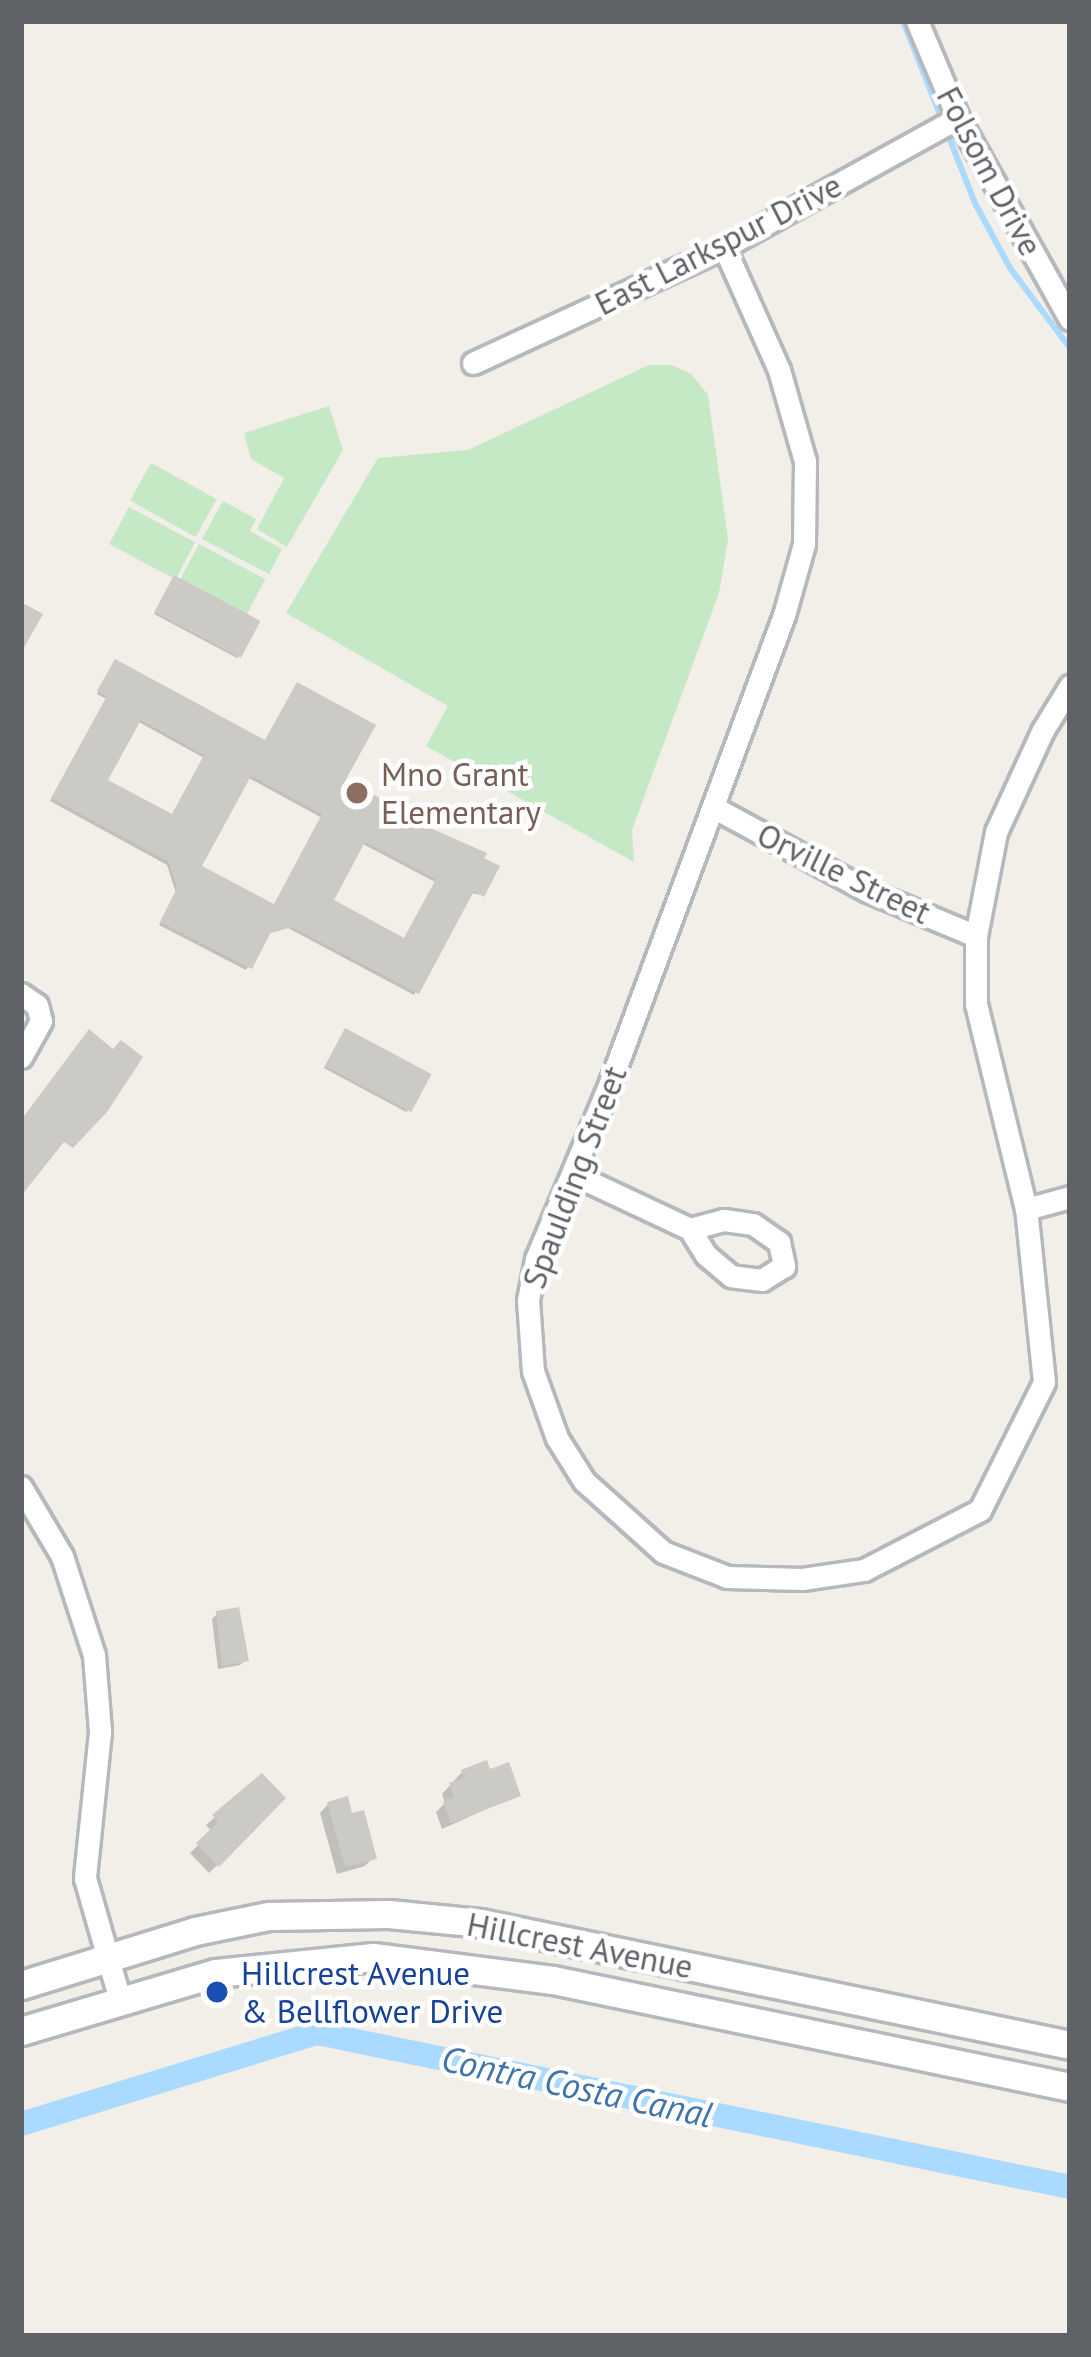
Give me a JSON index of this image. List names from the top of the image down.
{
  "streets": {
    "main road": ["Hillcrest Avenue"],
    "street": [
      "Folsom Drive",
      "East Larkspur Drive",
      "Orville Street",
      "Spaulding Street"
    ]
  },
  "crossings": [
    ["Folsom Drive", "East Larkspur Drive"],
    ["East Larkspur Drive", "Spaulding Street"],
    ["Orville Street", "Spaulding Street"]
  ],
  "water": ["Contra Costa Canal"],
  "places": ["Mno Grant Elementary", "Hillcrest Avenue & Bellflower Drive"]
}
